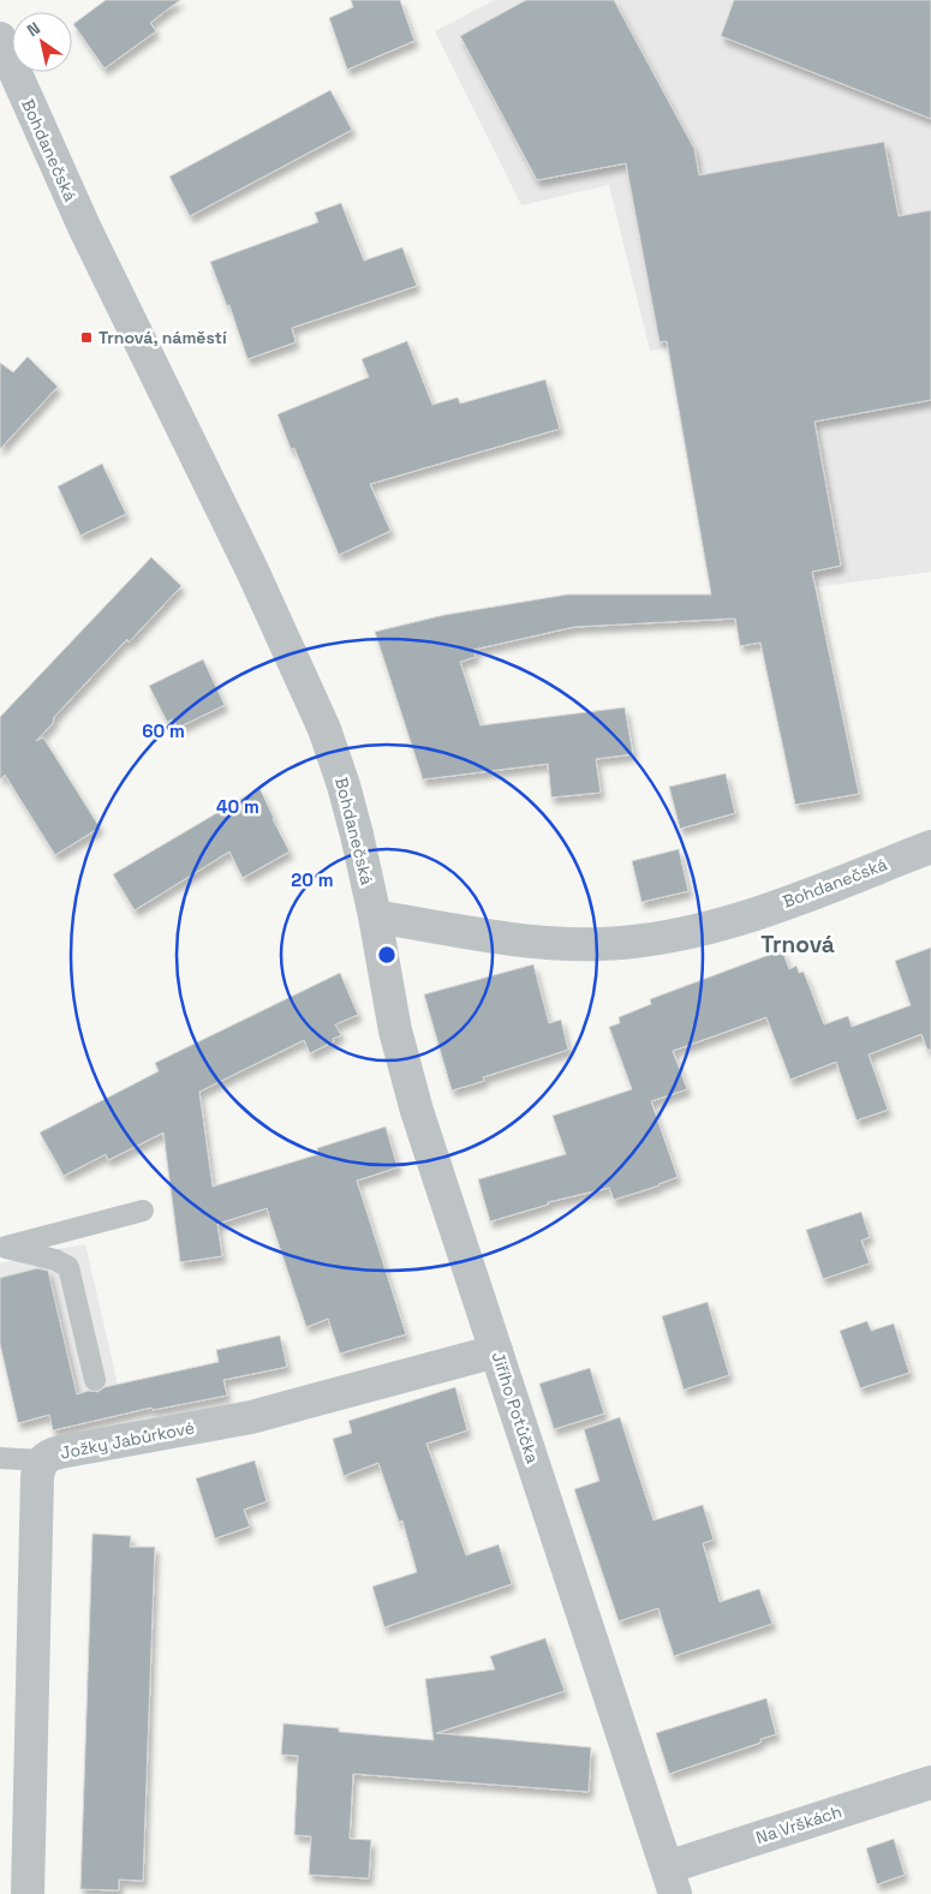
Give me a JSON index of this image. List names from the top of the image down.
{
  "streets": {
    "street": [
      "Bohdanečská",
      "Jiřího Potůčka",
      "Jožky Jabůrkové",
      "Na Vrškách"
    ]
  },
  "crossings": [
    ["Bohdanečská", "Jiřího Potůčka"],
    ["Jiřího Potůčka", "Jožky Jabůrkové"],
    ["Jiřího Potůčka", "Na Vrškách"]
  ],
  "districts": ["Trnová"],
  "places": {
    "transit": ["Trnová, náměstí"]
  },
  "north": "top left",
  "rings": ["60 m", "40 m", "20 m"]
}
